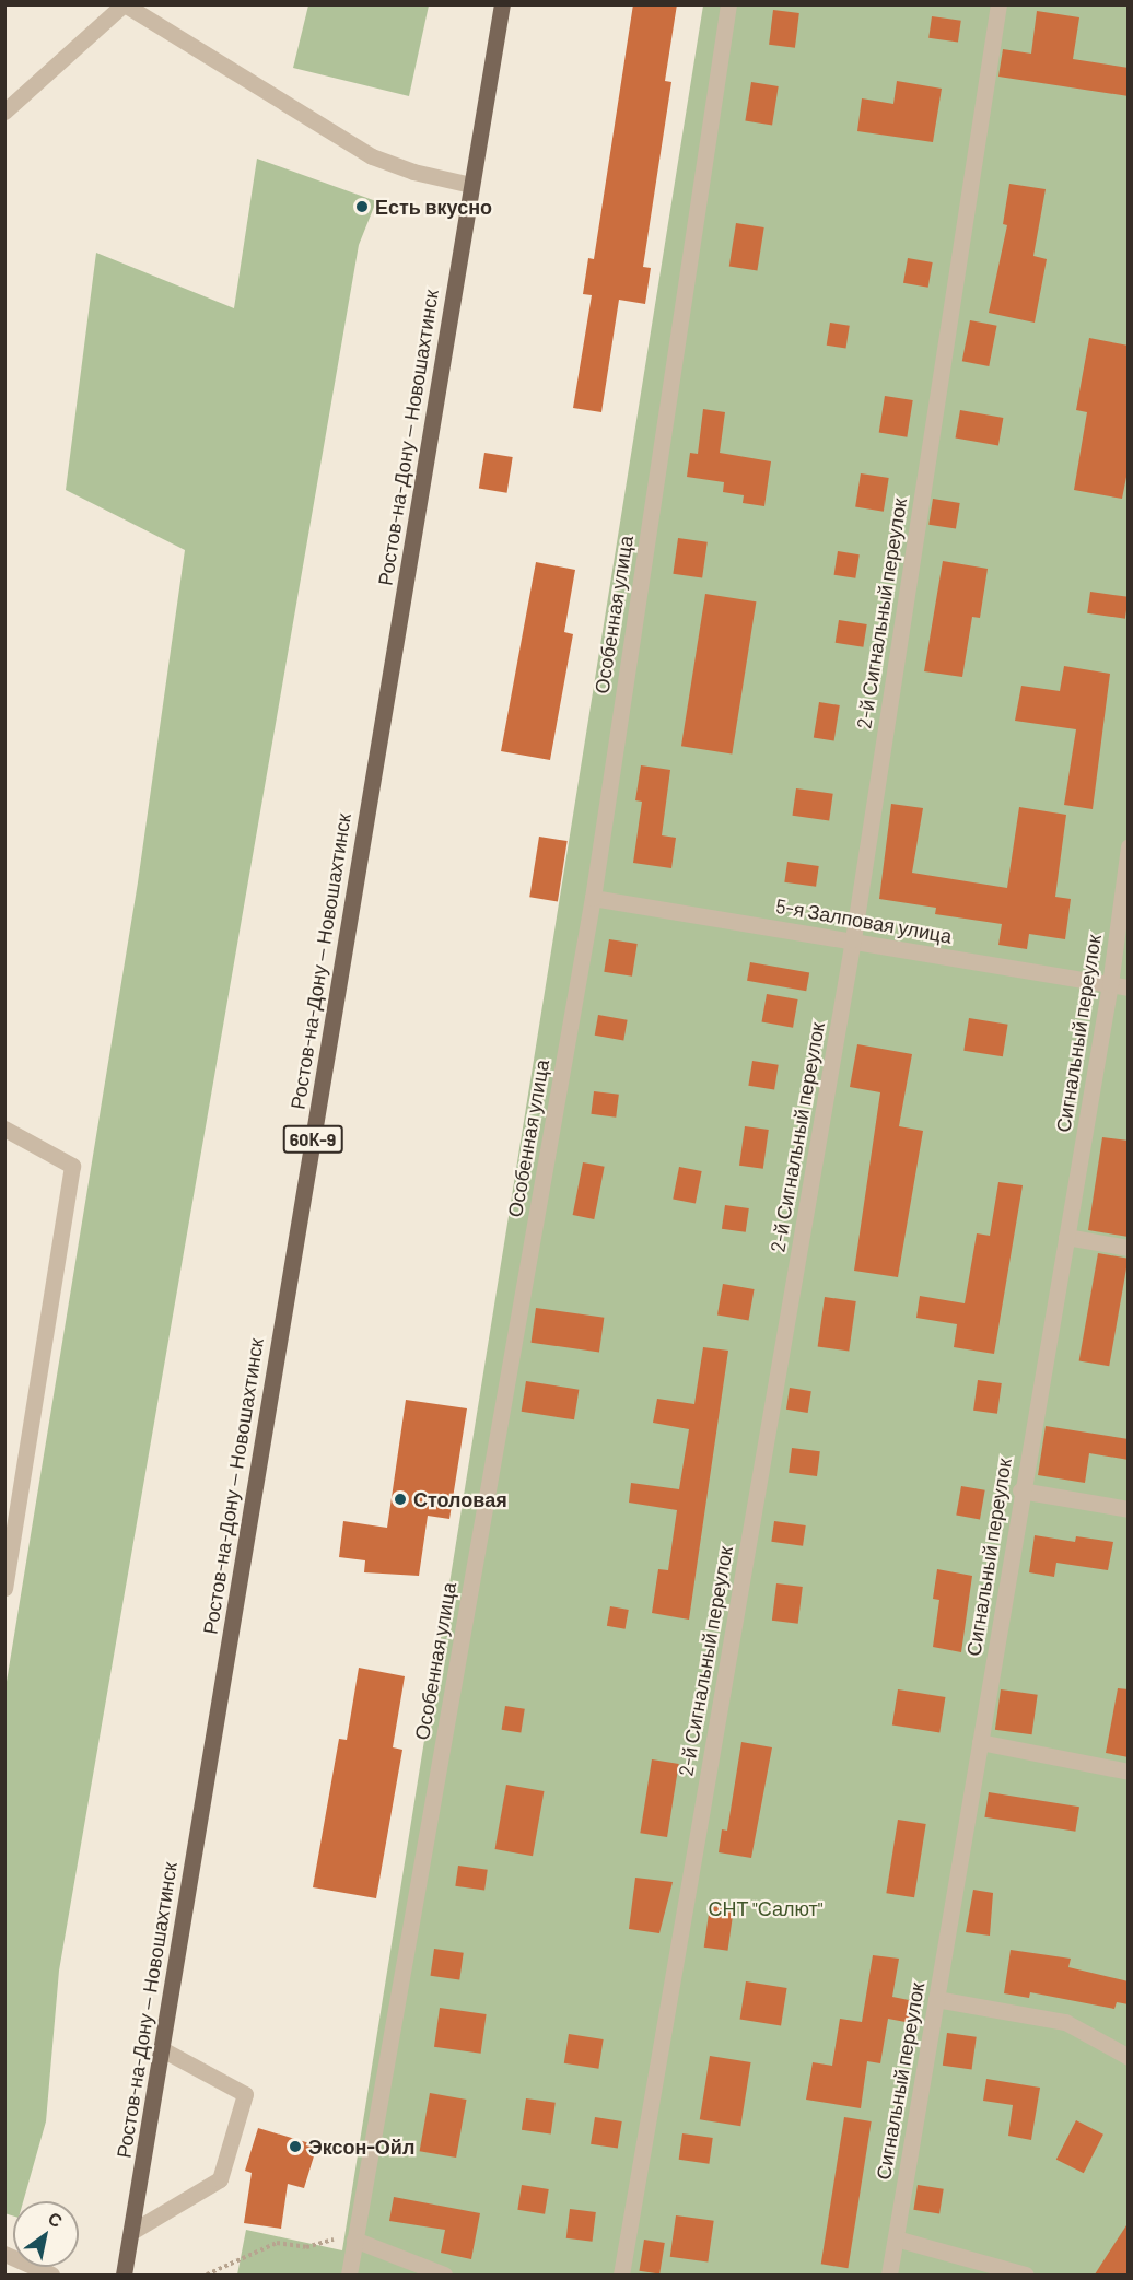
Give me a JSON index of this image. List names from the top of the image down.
{
  "streets": {
    "main road": ["Ростов-на-Дону — Новошахтинск", "60К-9"],
    "street": [
      "2-й Сигнальный переулок",
      "Особенная улица",
      "5-я Залповая улица",
      "Сигнальный переулок"
    ]
  },
  "crossings": [
    ["2-й Сигнальный переулок", "5-я Залповая улица"],
    ["Особенная улица", "5-я Залповая улица"],
    ["5-я Залповая улица", "Сигнальный переулок"]
  ],
  "parks": ["СНТ \"Салют\""],
  "places": ["Есть вкусно", "Столовая", "Эксон-Ойл"],
  "north": "top right"
}
